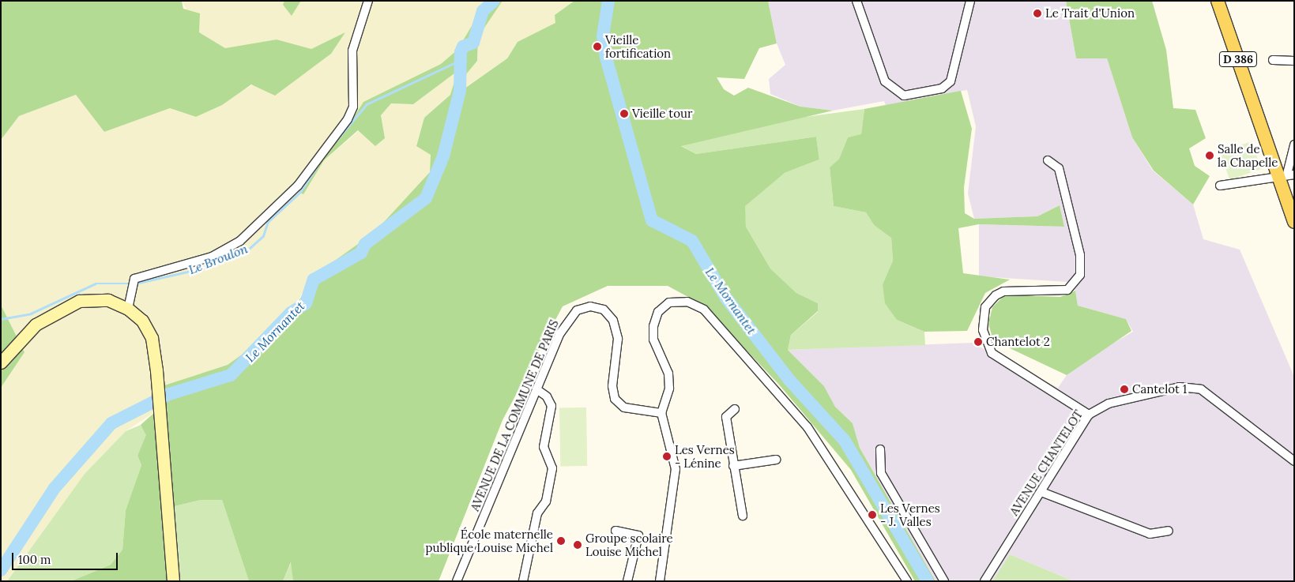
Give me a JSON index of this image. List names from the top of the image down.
{
  "streets": {
    "main road": ["D 386"],
    "street": ["AVENUE DE LA COMMUNE DE PARIS", "AVENUE CHANTELOT"]
  },
  "water": ["Le Broulon", "Le Mornantet"],
  "places": [
    "Le Trait d'Union",
    "Vieille fortification",
    "Vieille tour",
    "Salle de la Chapelle",
    "Chantelot 2",
    "Cantelot 1",
    "Les Vernes - Lénine",
    "Les Vernes - J. Valles",
    "École maternelle publique Louise Michel",
    "Groupe scolaire Louise Michel"
  ],
  "scale_bar": "100 m"
}
